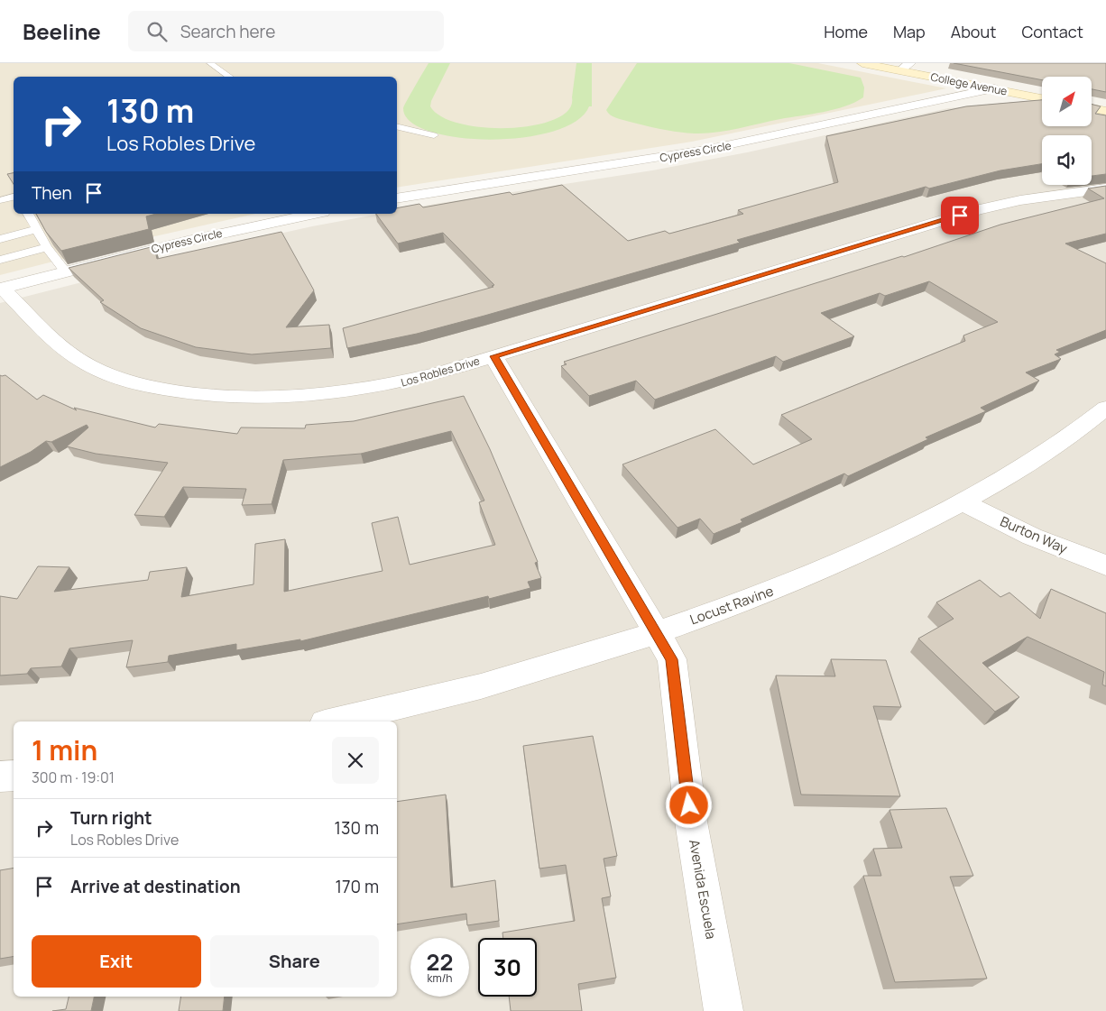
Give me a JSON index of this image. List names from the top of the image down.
{
  "streets": {
    "street": [
      "College Avenue",
      "Cypress Circle",
      "Los Robles Drive",
      "Burton Way",
      "Locust Ravine",
      "Avenida Escuela"
    ]
  },
  "crossings": [
    ["College Avenue", "Cypress Circle"],
    ["Cypress Circle", "Los Robles Drive"],
    ["Los Robles Drive", "Avenida Escuela"],
    ["Burton Way", "Locust Ravine"],
    ["Locust Ravine", "Avenida Escuela"]
  ],
  "north": "top right",
  "page": {
    "header": "Beeline",
    "search": "Search here",
    "nav": [
      "Home",
      "Map",
      "About",
      "Contact"
    ],
    "turn": ["130 m", "Los Robles Drive"],
    "then": "Then",
    "heading": ["1 min", "300 m · 19:01"],
    "list": [
      {
        "name": "Turn right",
        "note": "Los Robles Drive",
        "value": "130 m"
      },
      {
        "name": "Arrive at destination",
        "value": "170 m"
      }
    ],
    "buttons": ["Exit", "Share"],
    "speed": "22 km/h",
    "limit": "30"
  }
}
